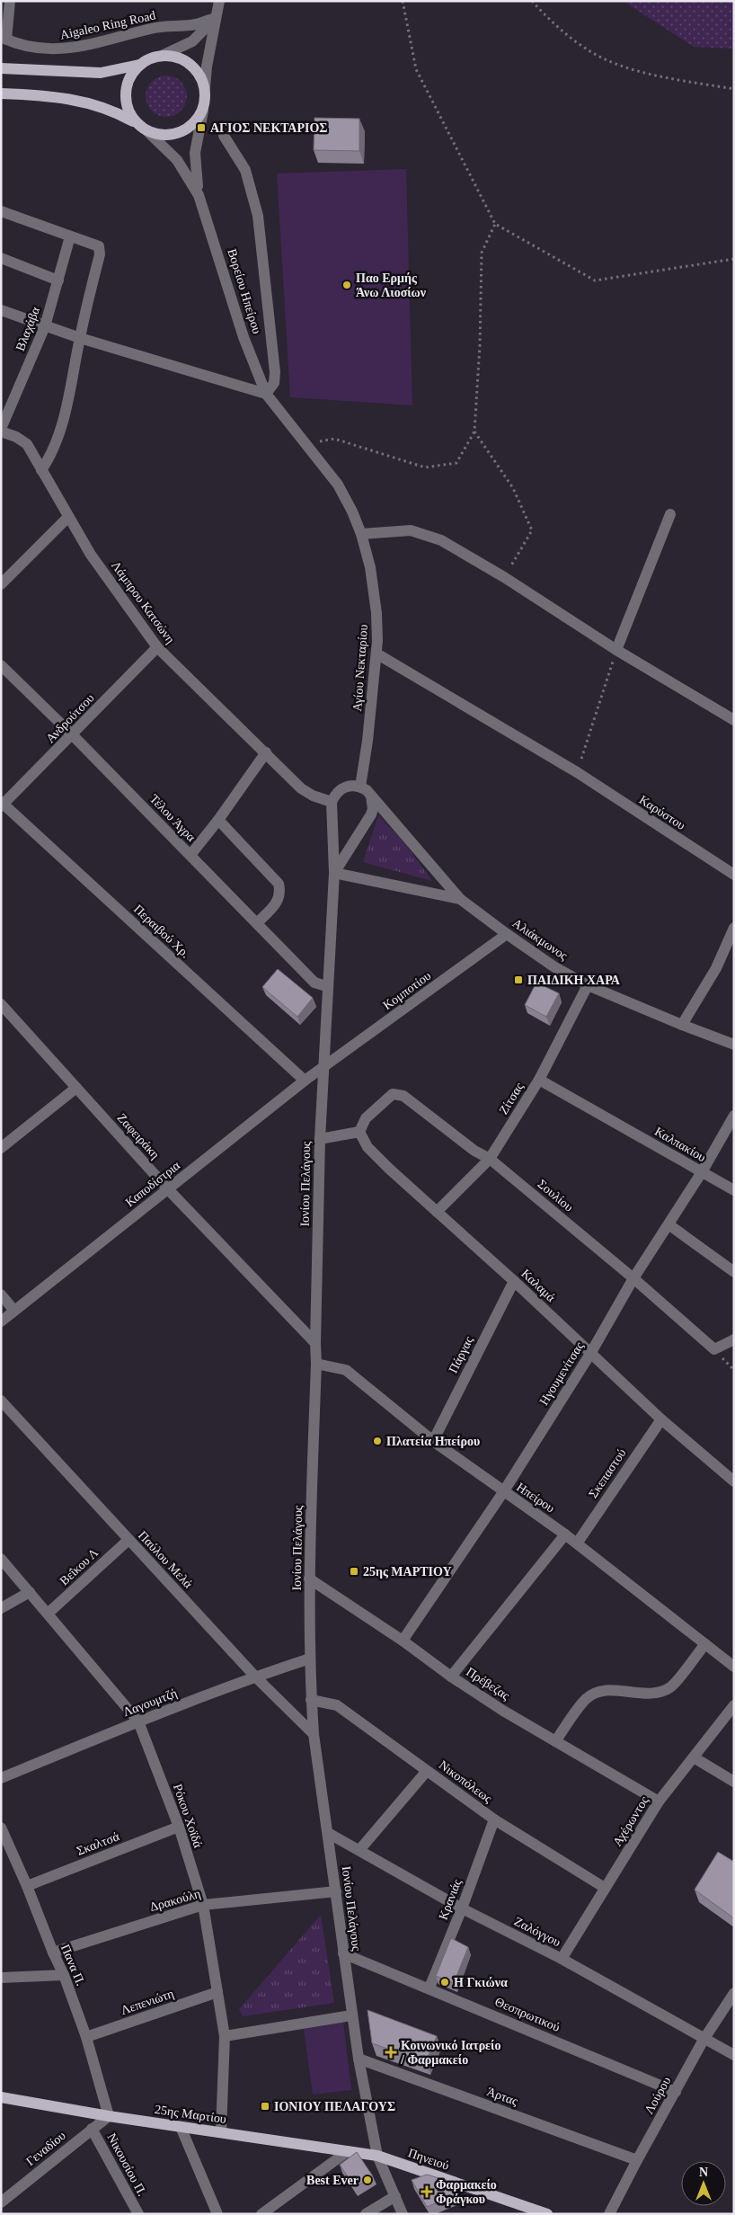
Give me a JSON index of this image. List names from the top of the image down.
{
  "streets": {
    "main road": ["25ης Μαρτίου", "Πηνειού"],
    "street": [
      "Aigaleo Ring Road",
      "Βορείου Ηπείρου",
      "Βλαχάβα",
      "Λάμπρου Κατσώνη",
      "Αγίου Νεκταρίου",
      "Ανδρούτσου",
      "Καρύστου",
      "Τέλου Άγρα",
      "Περαιβού Χρ.",
      "Αλιάκμωνος",
      "Κομποτίου",
      "Ζίτσας",
      "Ζαφειράκη",
      "Καλπακίου",
      "Καποδίστρια",
      "Ιονίου Πελάγους",
      "Σουλίου",
      "Καλαμά",
      "Πάργας",
      "Ηγουμενίτσας",
      "Σκεπαστού",
      "Ηπείρου",
      "Παύλου Μελά",
      "Βεΐκου Λ",
      "Πρέβεζας",
      "Λαγουμτζή",
      "Νικοπόλεως",
      "Ρόκου Χοϊδά",
      "Αχέρωντος",
      "Σκαλτσά",
      "Κρανιάς",
      "Δρακούλη",
      "Ζαλόγγου",
      "Πανα Π.",
      "Λεπενιώτη",
      "Θεσπρωτικού",
      "Λούρου",
      "Άρτας",
      "Γεναδίου",
      "Νικουσίου Π."
    ]
  },
  "crossings": [
    ["Βορείου Ηπείρου", "Αγίου Νεκταρίου"],
    ["Βλαχάβα", "Λάμπρου Κατσώνη"],
    ["Λάμπρου Κατσώνη", "Ανδρούτσου"],
    ["Αγίου Νεκταρίου", "Καρύστου"],
    ["Ανδρούτσου", "Τέλου Άγρα"],
    ["Ανδρούτσου", "Περαιβού Χρ."],
    ["Τέλου Άγρα", "Ιονίου Πελάγους"],
    ["Περαιβού Χρ.", "Καποδίστρια"],
    ["Αλιάκμωνος", "Κομποτίου"],
    ["Αλιάκμωνος", "Ζίτσας"],
    ["Αλιάκμωνος", "Ιονίου Πελάγους"],
    ["Κομποτίου", "Καποδίστρια"],
    ["Κομποτίου", "Ιονίου Πελάγους"],
    ["Ζίτσας", "Καλπακίου"],
    ["Ζίτσας", "Σουλίου"],
    ["Ζίτσας", "Καλαμά"],
    ["Ζαφειράκη", "Καποδίστρια"],
    ["Ζαφειράκη", "Ιονίου Πελάγους"],
    ["Καλπακίου", "Ηγουμενίτσας"],
    ["Καποδίστρια", "Ιονίου Πελάγους"],
    ["Ιονίου Πελάγους", "Ηπείρου"],
    ["Ιονίου Πελάγους", "Παύλου Μελά"],
    ["Ιονίου Πελάγους", "Πρέβεζας"],
    ["Ιονίου Πελάγους", "Λαγουμτζή"],
    ["Ιονίου Πελάγους", "Νικοπόλεως"],
    ["Ιονίου Πελάγους", "Δρακούλη"],
    ["Ιονίου Πελάγους", "Ζαλόγγου"],
    ["Ιονίου Πελάγους", "Θεσπρωτικού"],
    ["Ιονίου Πελάγους", "Άρτας"],
    ["Ιονίου Πελάγους", "25ης Μαρτίου"],
    ["Ιονίου Πελάγους", "Πηνειού"],
    ["Σουλίου", "Καλαμά"],
    ["Σουλίου", "Ηγουμενίτσας"],
    ["Καλαμά", "Πάργας"],
    ["Καλαμά", "Ηγουμενίτσας"],
    ["Καλαμά", "Σκεπαστού"],
    ["Πάργας", "Ηπείρου"],
    ["Ηγουμενίτσας", "Ηπείρου"],
    ["Ηγουμενίτσας", "Πρέβεζας"],
    ["Σκεπαστού", "Ηπείρου"],
    ["Παύλου Μελά", "Βεΐκου Λ"],
    ["Παύλου Μελά", "Λαγουμτζή"],
    ["Βεΐκου Λ", "Ρόκου Χοϊδά"],
    ["Πρέβεζας", "Αχέρωντος"],
    ["Λαγουμτζή", "Ρόκου Χοϊδά"],
    ["Νικοπόλεως", "Αχέρωντος"],
    ["Νικοπόλεως", "Κρανιάς"],
    ["Ρόκου Χοϊδά", "Σκαλτσά"],
    ["Ρόκου Χοϊδά", "Δρακούλη"],
    ["Ρόκου Χοϊδά", "Λεπενιώτη"],
    ["Ρόκου Χοϊδά", "25ης Μαρτίου"],
    ["Αχέρωντος", "Ζαλόγγου"],
    ["Σκαλτσά", "Πανα Π."],
    ["Κρανιάς", "Ζαλόγγου"],
    ["Κρανιάς", "Θεσπρωτικού"],
    ["Δρακούλη", "Πανα Π."],
    ["Ζαλόγγου", "Λούρου"],
    ["Πανα Π.", "Λεπενιώτη"],
    ["Πανα Π.", "25ης Μαρτίου"],
    ["Πανα Π.", "Γεναδίου"],
    ["Θεσπρωτικού", "Λούρου"],
    ["Λούρου", "Άρτας"],
    ["25ης Μαρτίου", "Γεναδίου"],
    ["25ης Μαρτίου", "Πηνειού"],
    ["Γεναδίου", "Νικουσίου Π."]
  ],
  "places": {
    "transit": [
      "ΑΓΙΟΣ ΝΕΚΤΑΡΙΟΣ",
      "ΠΑΙΔΙΚΗ ΧΑΡΑ",
      "25ης ΜΑΡΤΙΟΥ",
      "ΙΟΝΙΟΥ ΠΕΛΑΓΟΥΣ"
    ],
    "other": [
      "Παο Ερμής Άνω Λιοσίων",
      "Πλατεία Ηπείρου",
      "Η Γκιώνα",
      "Best Ever"
    ],
    "health": ["Κοινωνικό Ιατρείο / Φαρμακείο", "Φαρμακείο Φράγκου"]
  },
  "north": "top"
}
